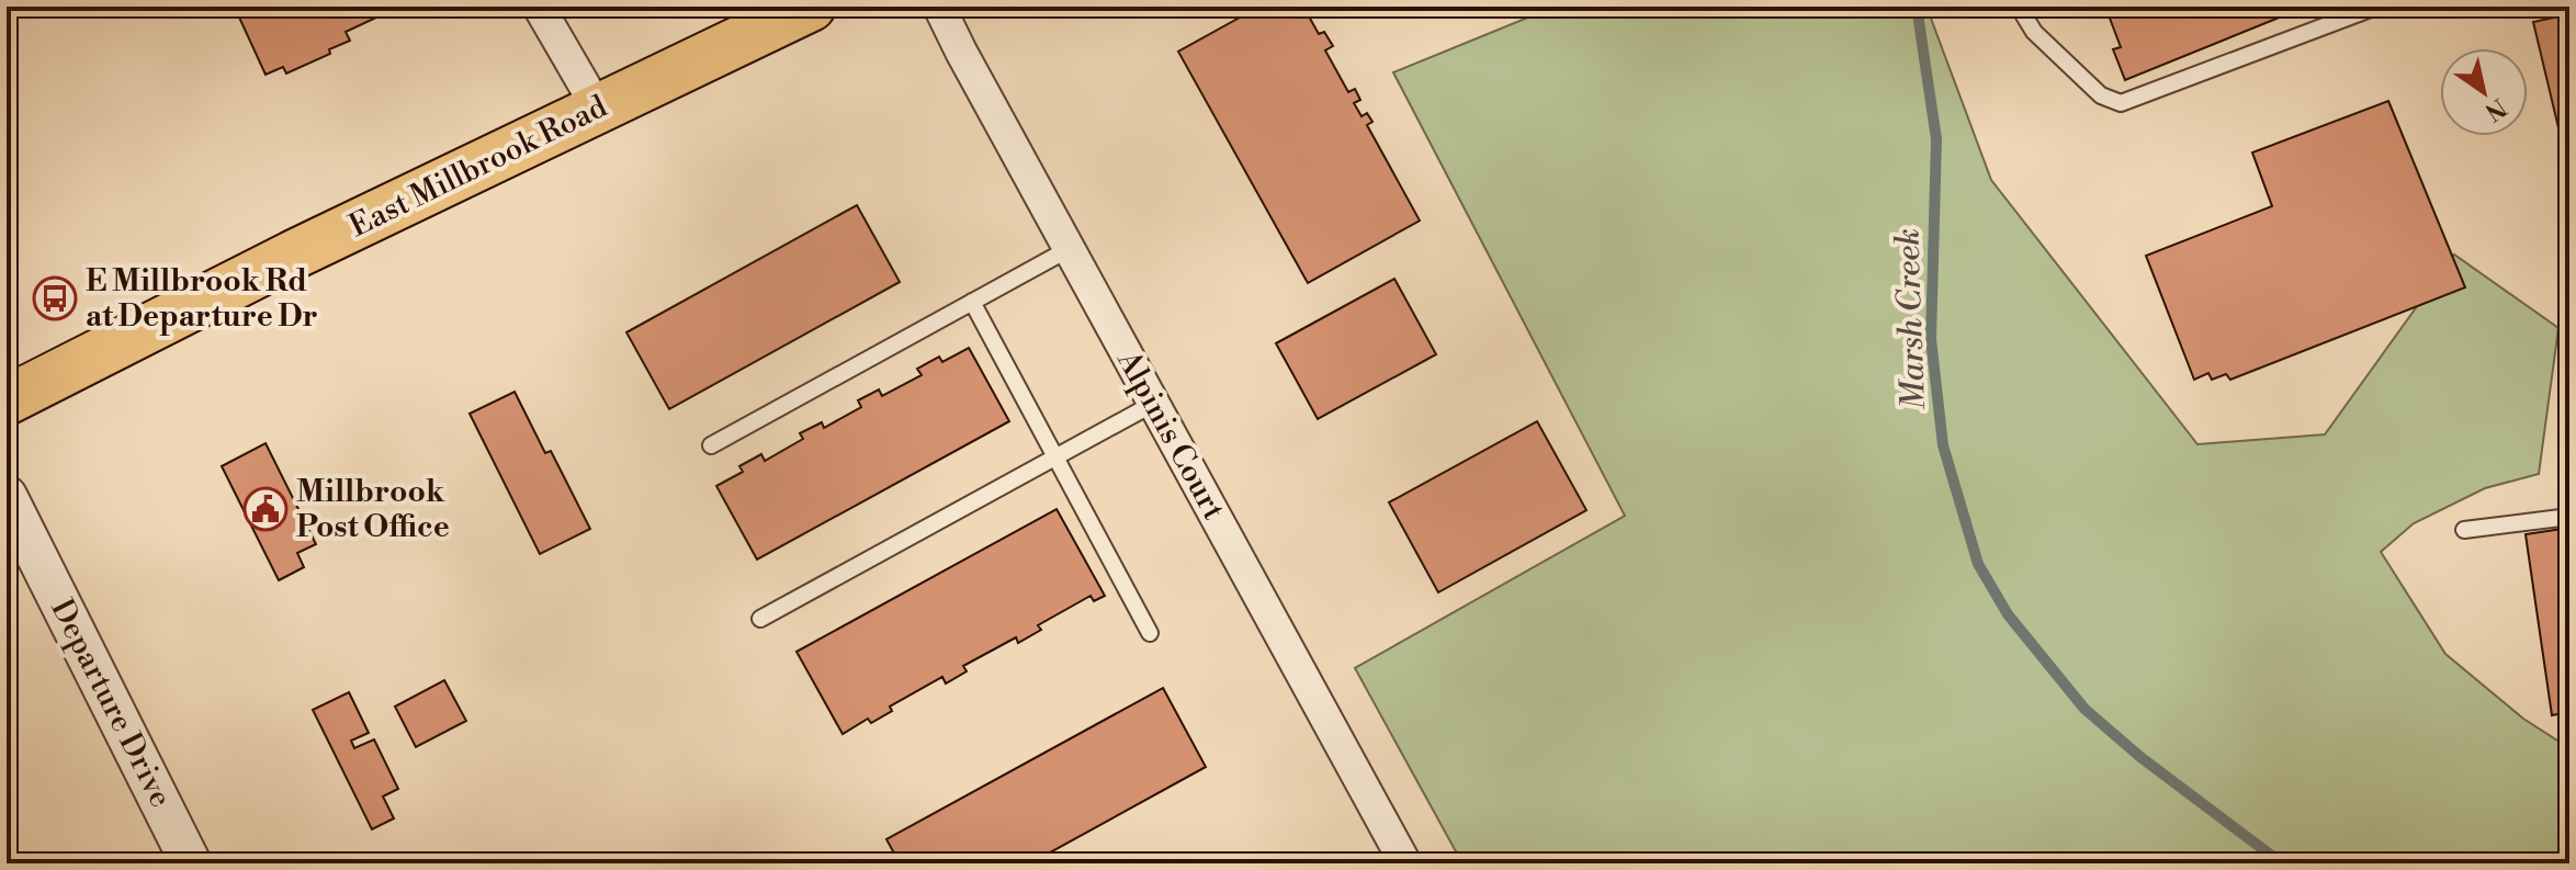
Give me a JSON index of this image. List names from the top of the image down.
{
  "streets": {
    "main road": ["East Millbrook Road"],
    "street": ["Alpinis Court", "Departure Drive"]
  },
  "water": ["Marsh Creek"],
  "places": {
    "bus stop": ["E Millbrook Rd at Departure Dr"],
    "public building": ["Millbrook Post Office"]
  },
  "north": "bottom right"
}
